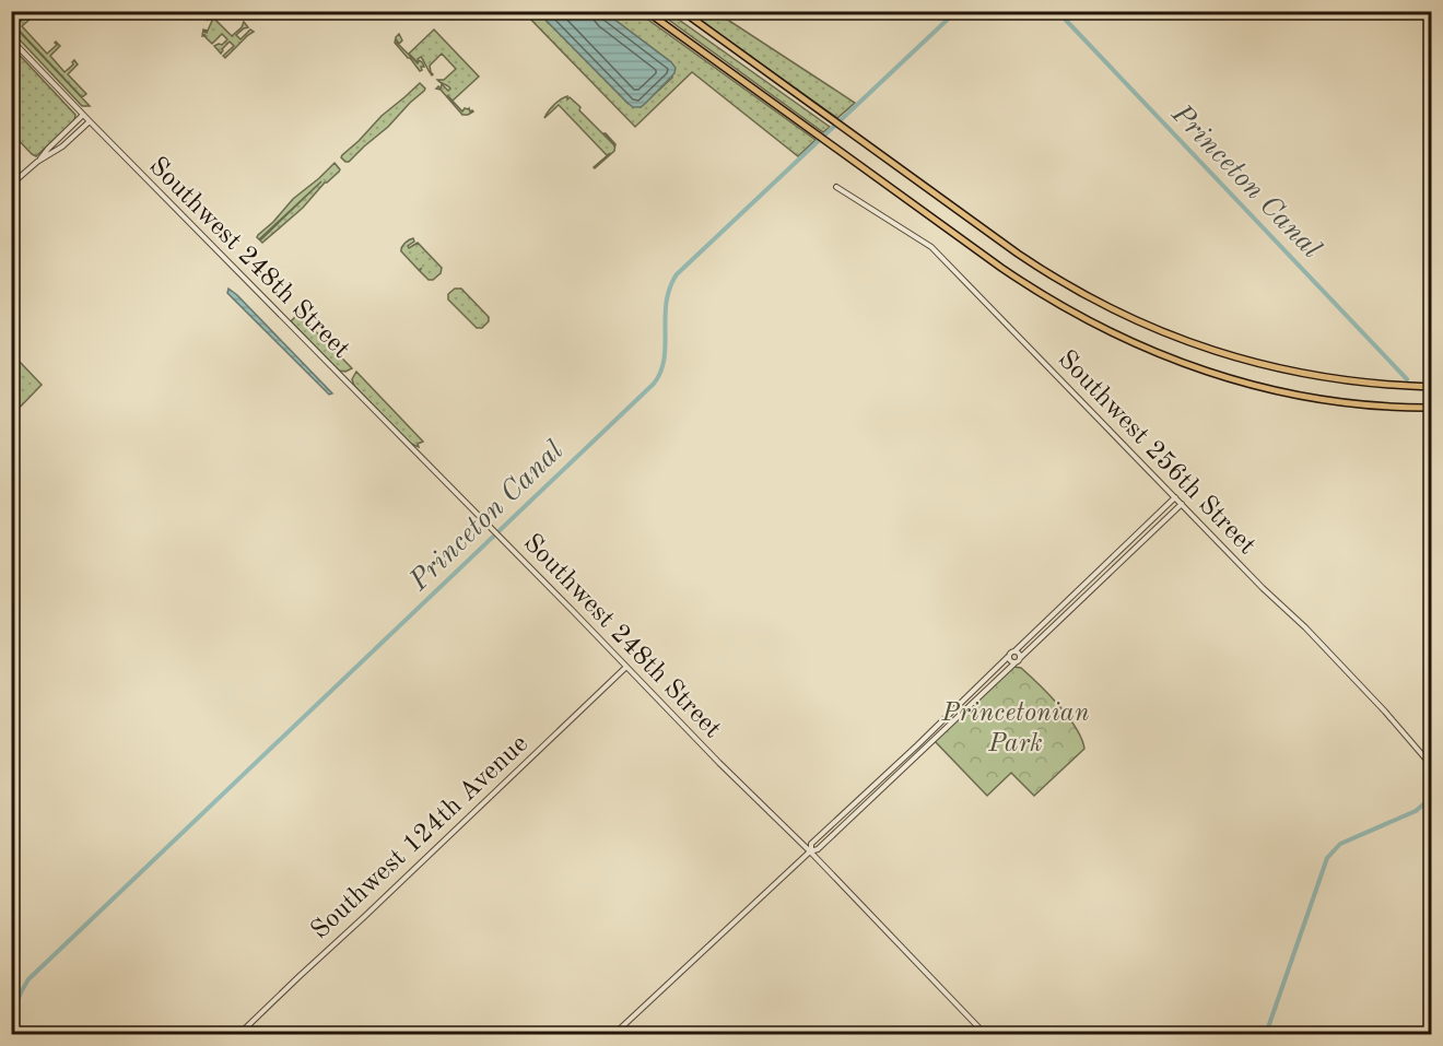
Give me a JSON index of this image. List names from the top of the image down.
{
  "streets": {
    "street": ["Southwest 248th Street", "Southwest 256th Street", "Southwest 124th Avenue"]
  },
  "crossings": [
    ["Southwest 248th Street", "Southwest 124th Avenue"]
  ],
  "water": ["Princeton Canal"],
  "parks": ["Princetonian Park"]
}
